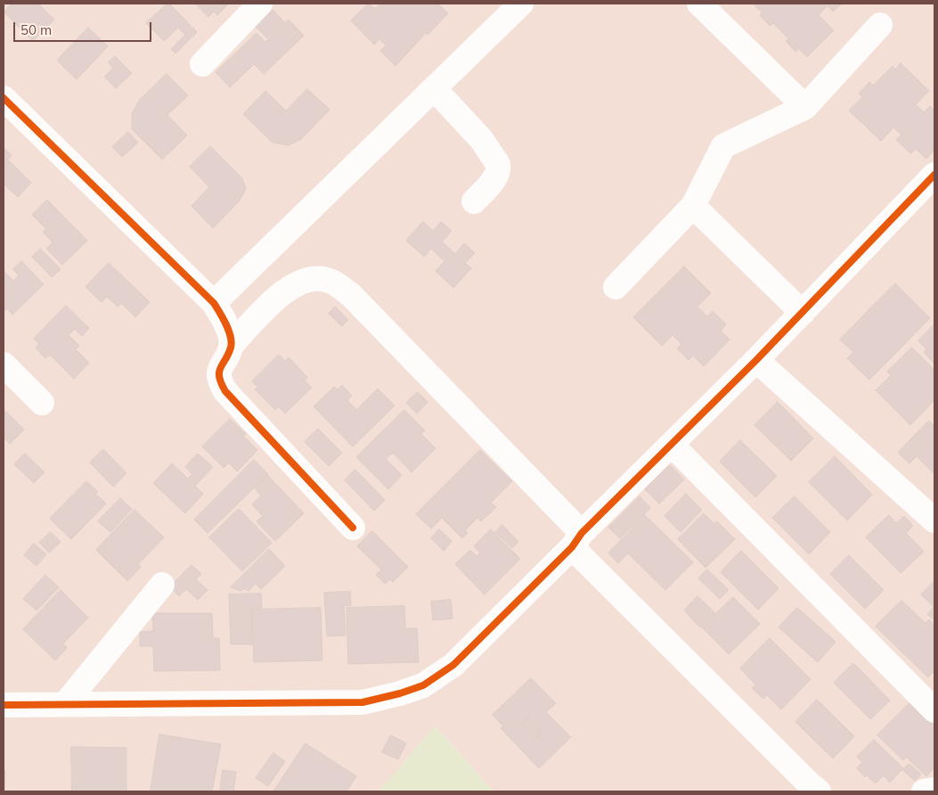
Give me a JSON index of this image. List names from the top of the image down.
{
  "scale_bar": "50 m"
}
